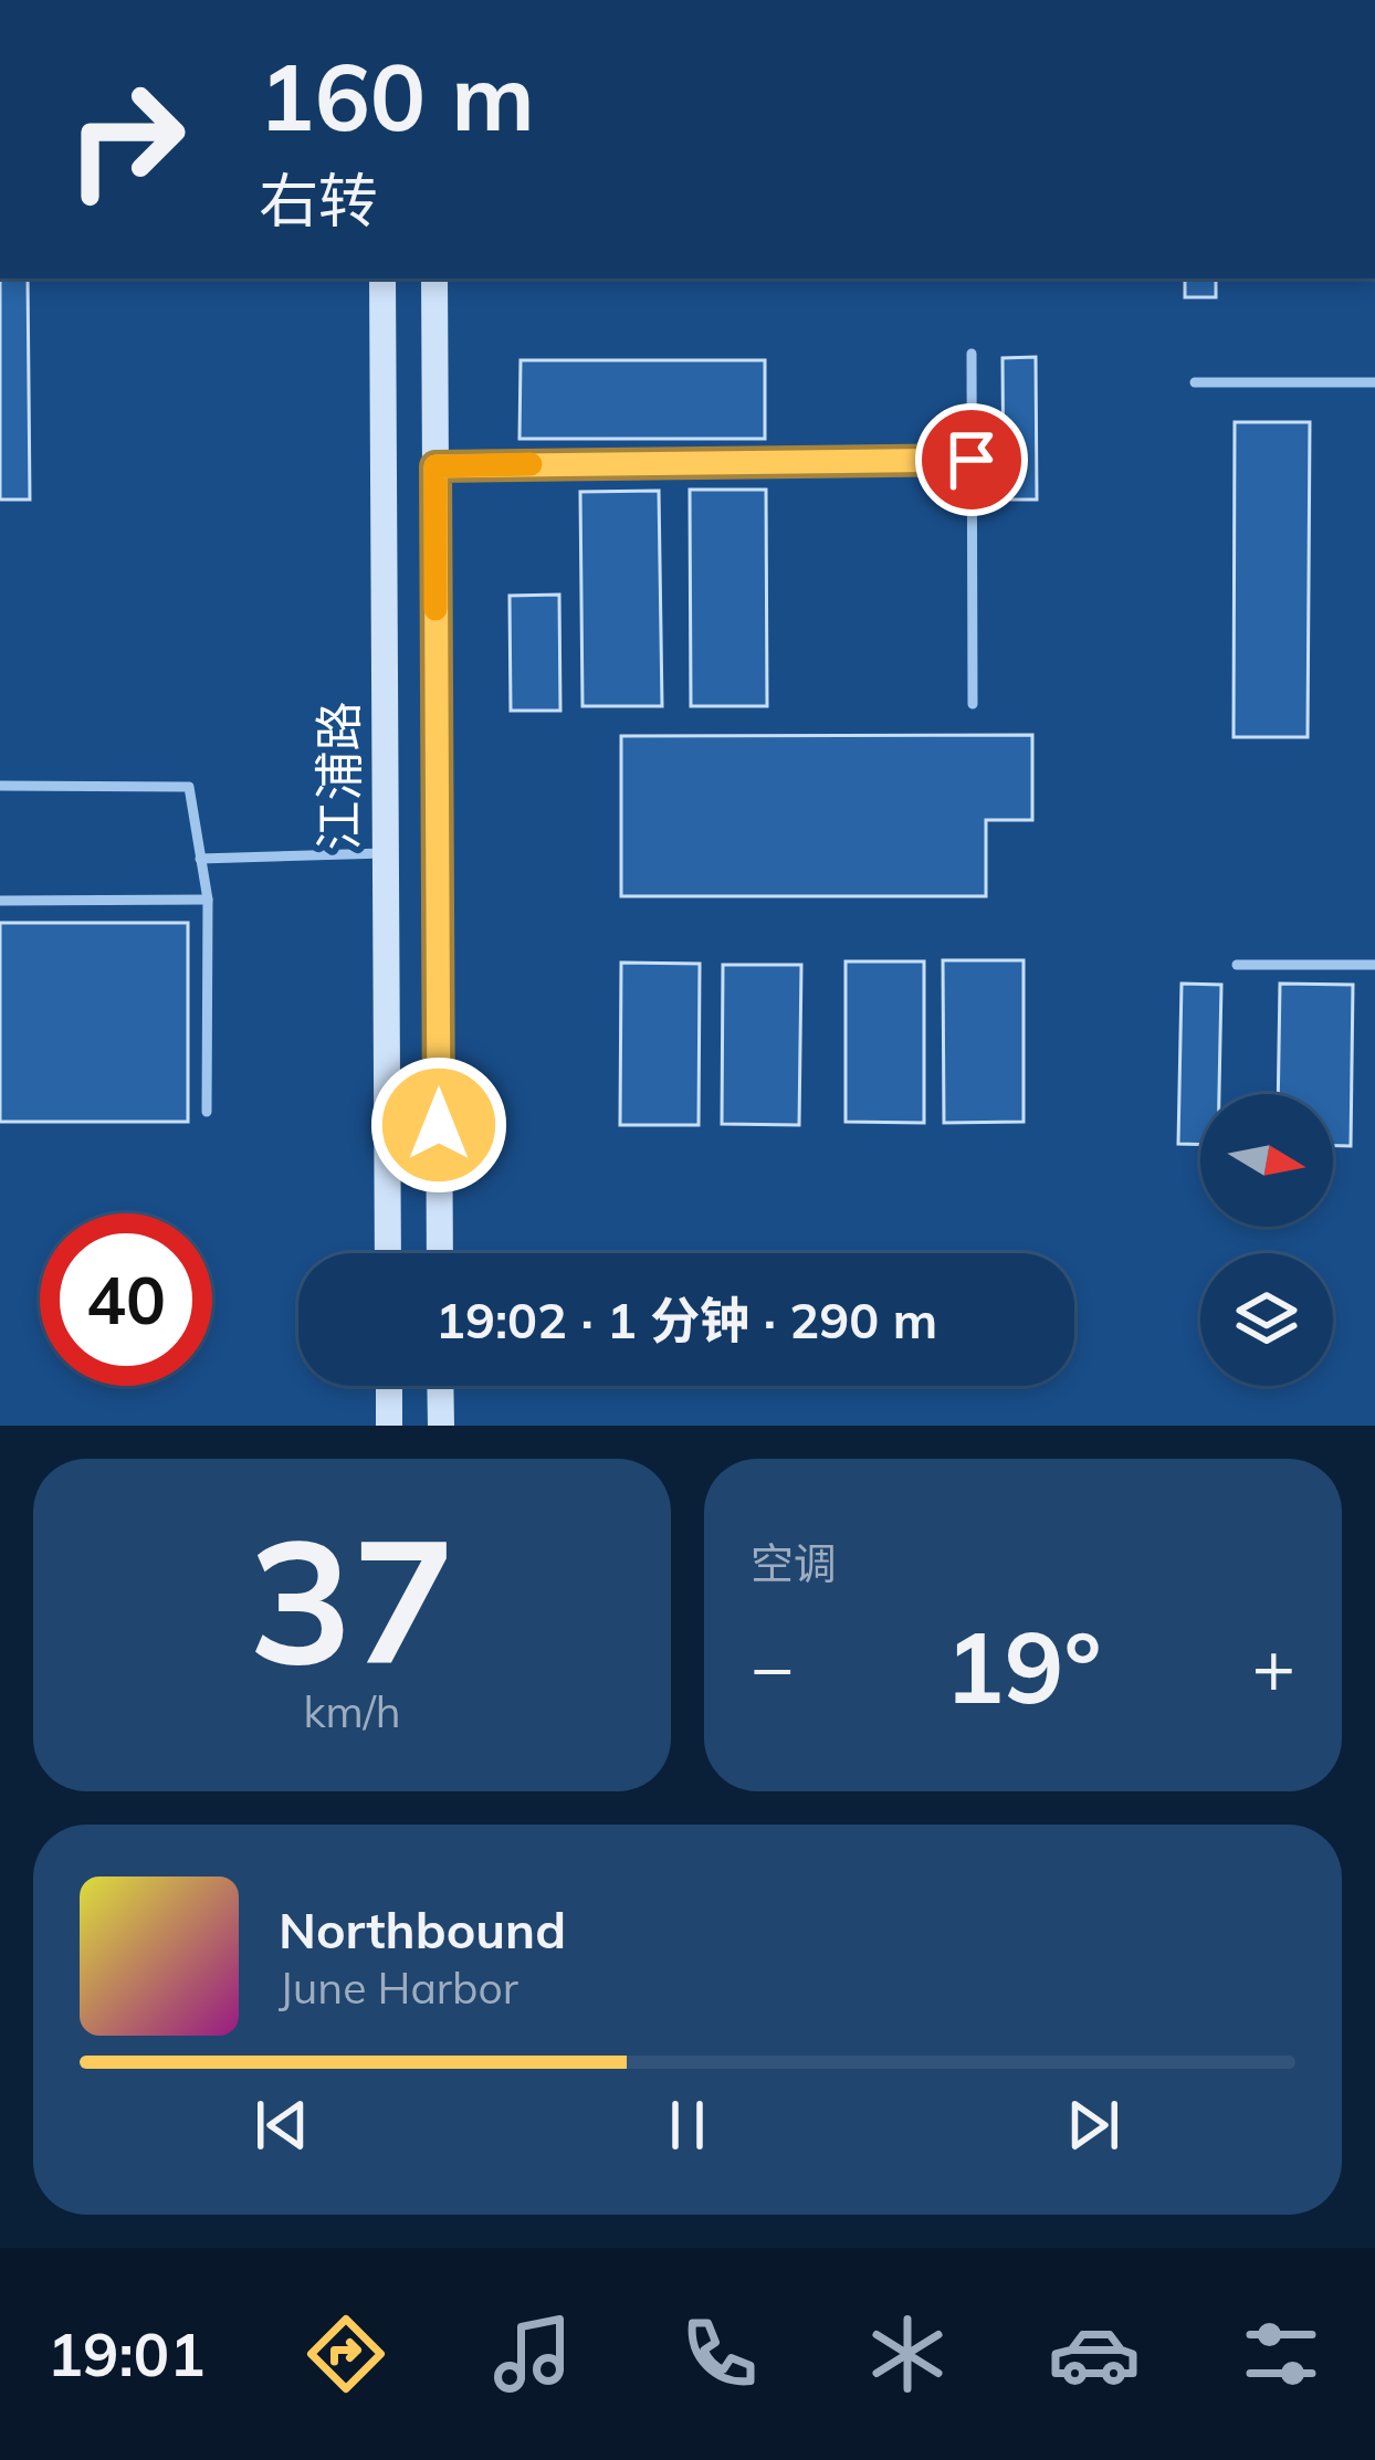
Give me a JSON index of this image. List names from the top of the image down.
{
  "streets": {
    "street": ["江浦路"]
  },
  "north": "right",
  "page": {
    "turn": ["160 m", "右转"],
    "limit": "40",
    "trip": "19:02 · 1 分钟 · 290 m",
    "tile": [
      ["37", "km/h"],
      "空调"
    ],
    "heat": ["−", "19°", "+"],
    "song": ["Northbound", "June Harbor"],
    "tabs": "19:01"
  }
}
